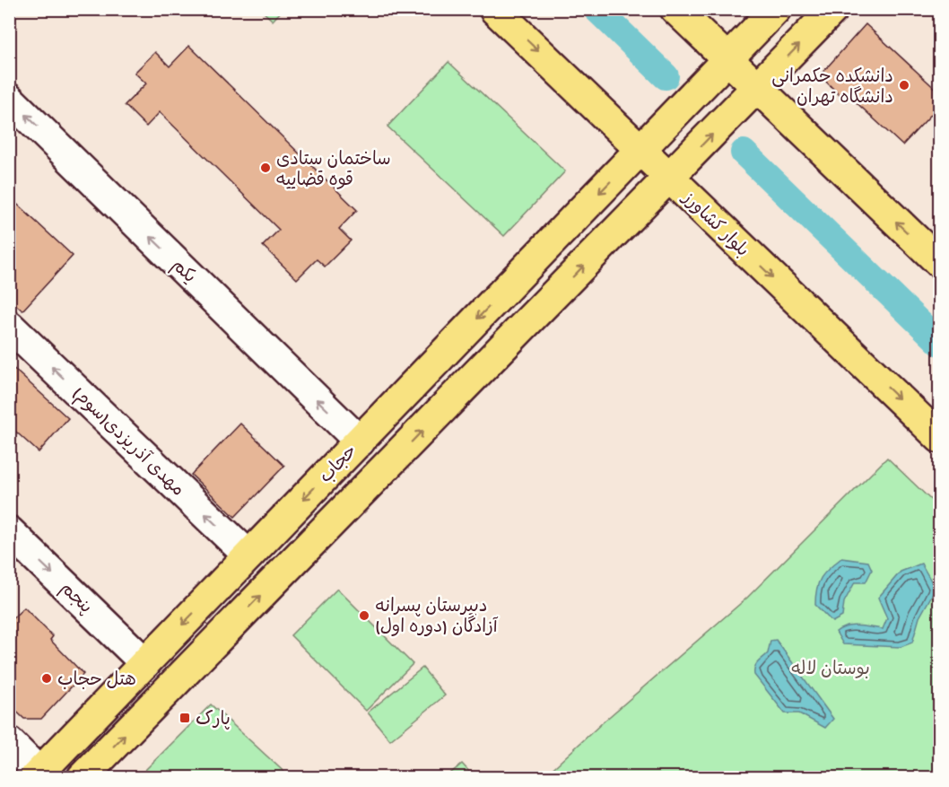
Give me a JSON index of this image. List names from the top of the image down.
{
  "streets": {
    "main road": ["بلوار کشاورز", "حجاب"],
    "street": ["یکم", "مهدی آذریزدی(سوم)", "پنجم"]
  },
  "crossings": [
    ["بلوار کشاورز", "حجاب"],
    ["یکم", "حجاب"],
    ["مهدی آذریزدی(سوم)", "حجاب"],
    ["حجاب", "پنجم"]
  ],
  "one_way": ["یکم", "مهدی آذریزدی(سوم)", "پنجم"],
  "parks": ["بوستان لاله"],
  "places": {
    "other": [
      "دانشکده حکمرانی دانشگاه تهران",
      "ساختمان ستادی قوه قضاییه",
      "دبيرستان پسرانه آزادگان (دوره اول)",
      "هتل حجاب"
    ],
    "transit": ["پارک"]
  }
}
